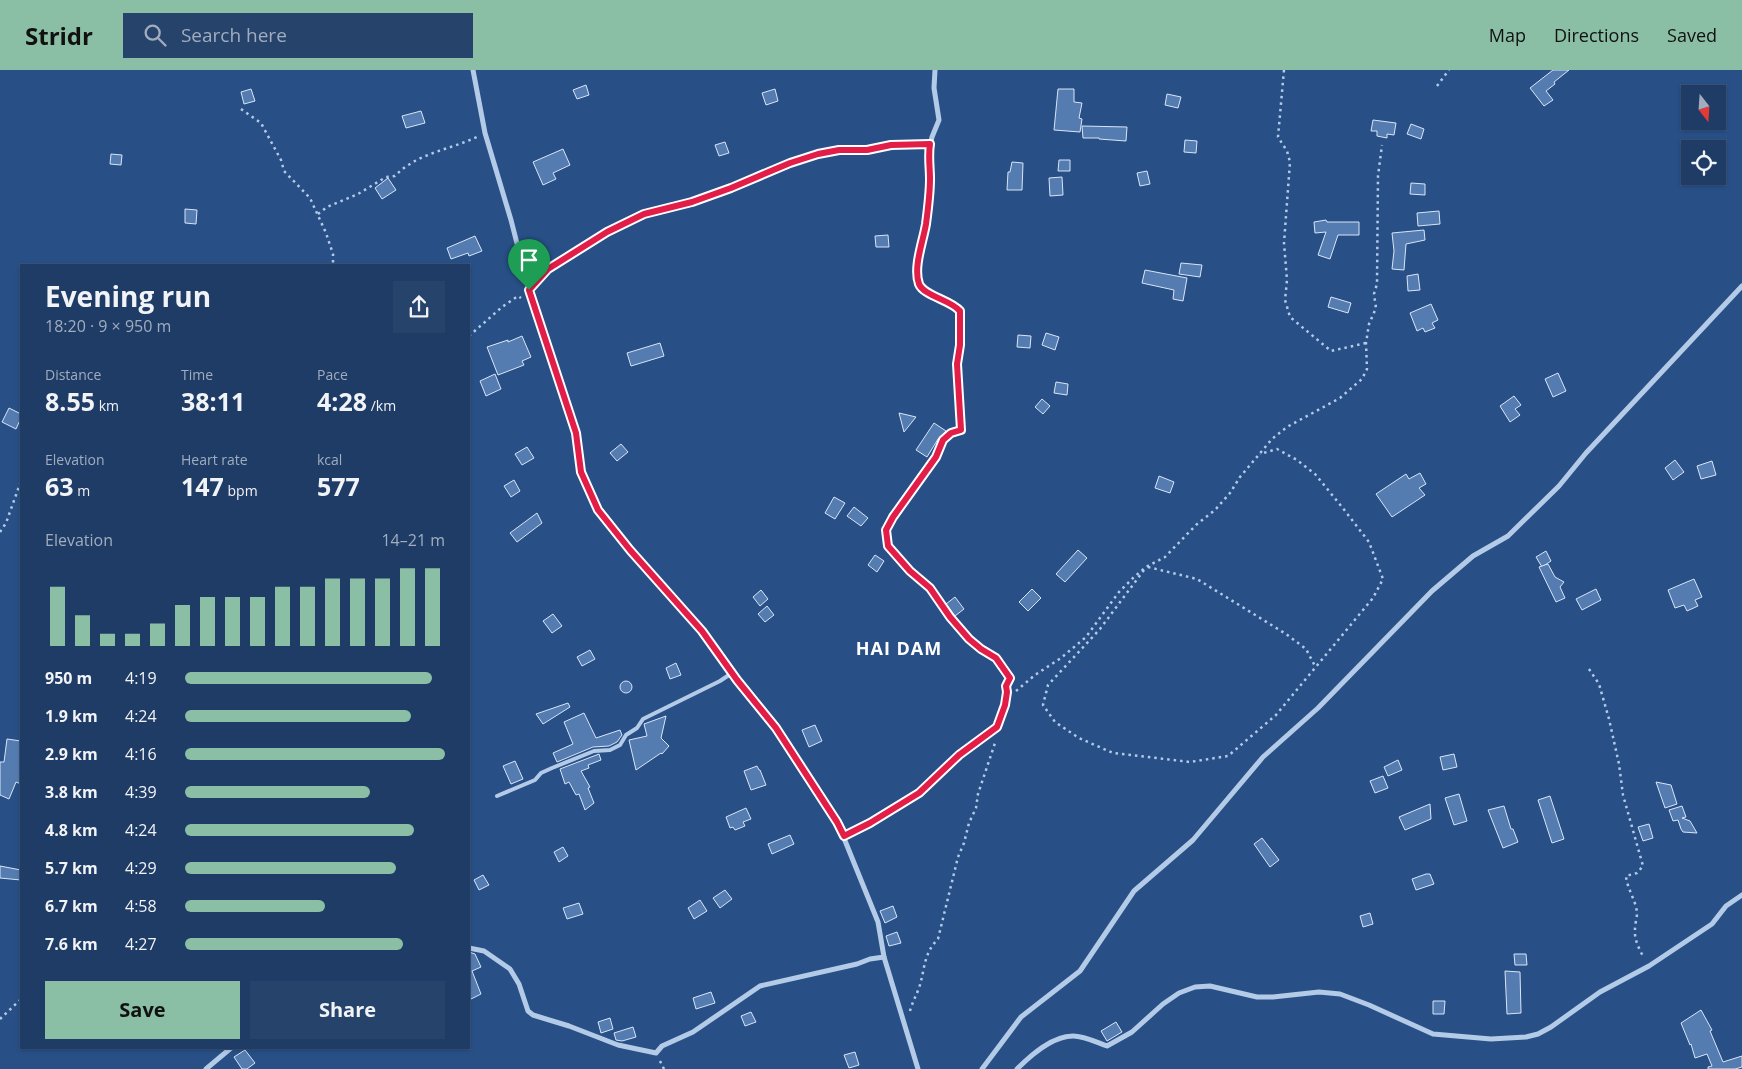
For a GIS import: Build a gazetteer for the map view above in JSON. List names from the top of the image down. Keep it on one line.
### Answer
{"districts":["HAI DAM"],"north":"bottom","page":{"header":"Stridr","search":"Search here","nav":["Map","Directions","Saved"],"heading":["Evening run","18:20 · 9 × 950 m"],"stats":[["Distance","8.55 km"],["Time","38:11"],["Pace","4:28 /km"],["Elevation","63 m"],["Heart rate","147 bpm"],["kcal","577"]],"chart":["Elevation","14–21 m"],"list":[{"name":"950 m","note":"4:19"},{"name":"1.9 km","note":"4:24"},{"name":"2.9 km","note":"4:16"},{"name":"3.8 km","note":"4:39"},{"name":"4.8 km","note":"4:24"},{"name":"5.7 km","note":"4:29"},{"name":"6.7 km","note":"4:58"},{"name":"7.6 km","note":"4:27"}],"buttons":["Save","Share"]}}
